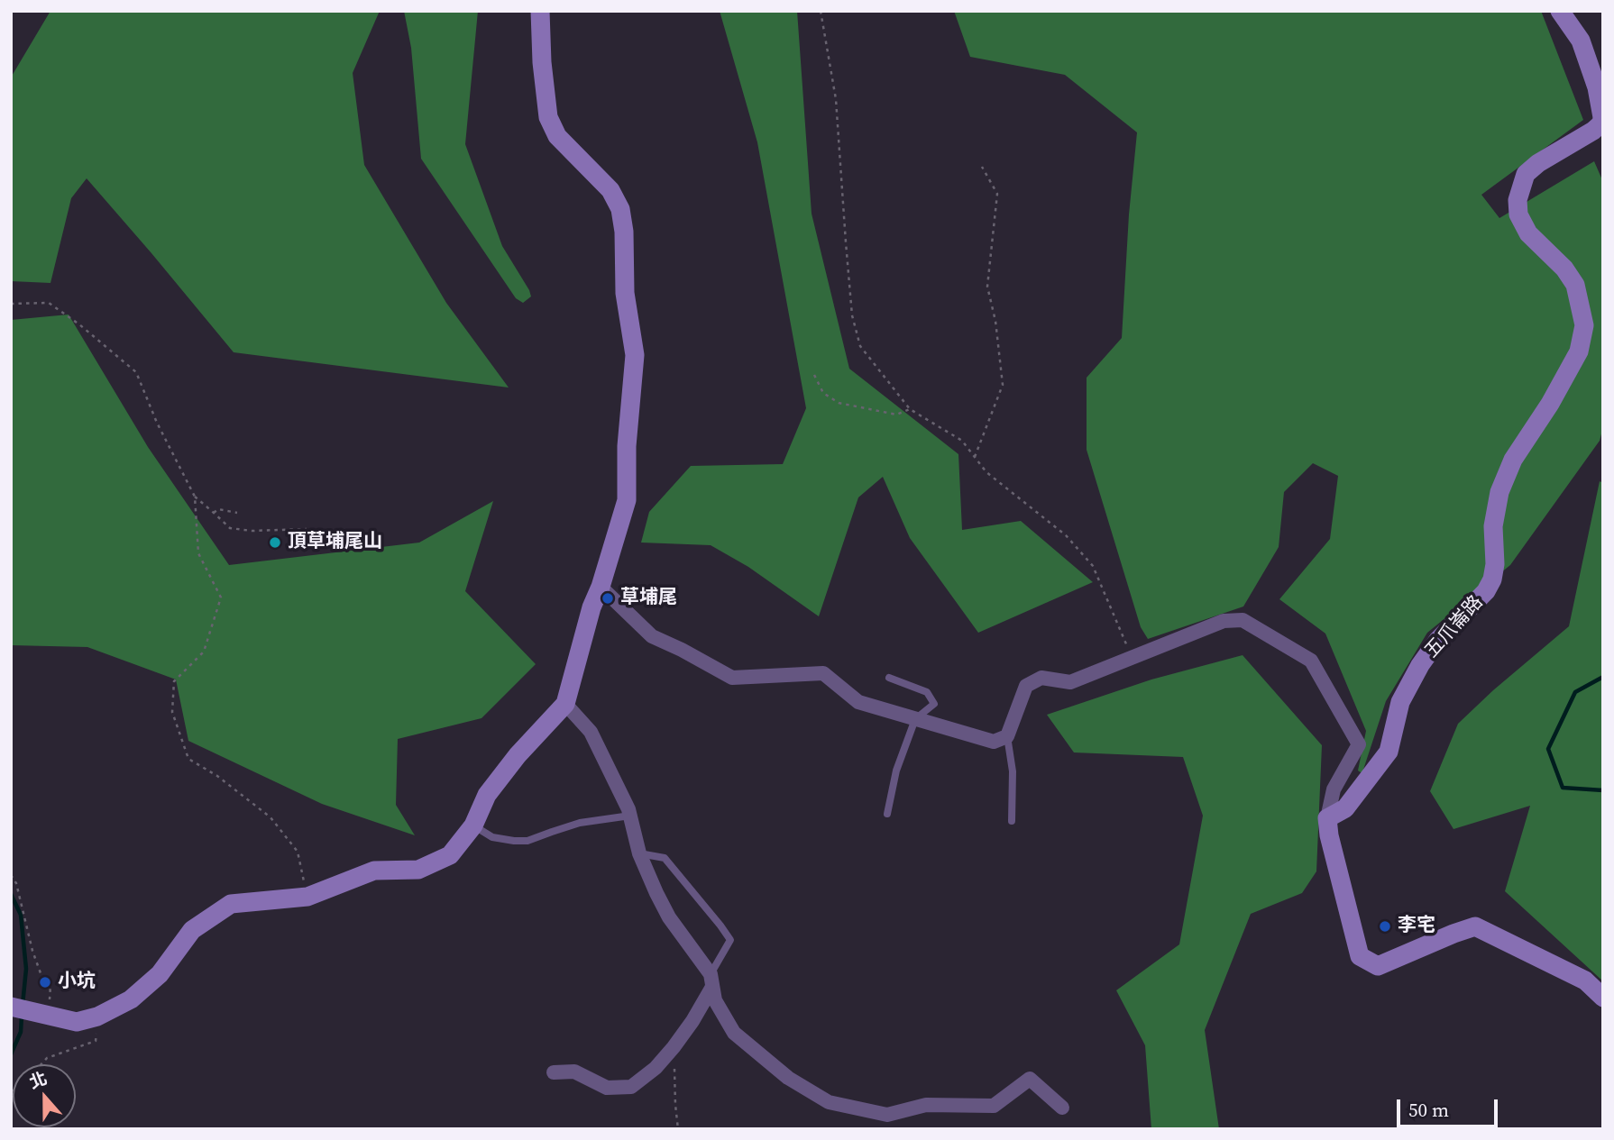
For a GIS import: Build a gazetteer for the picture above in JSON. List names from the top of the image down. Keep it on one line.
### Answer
{"streets":{"street":["五爪崙路"]},"places":["頂草埔尾山","草埔尾","李宅","小坑"],"scale_bar":"50 m","north":"top"}
